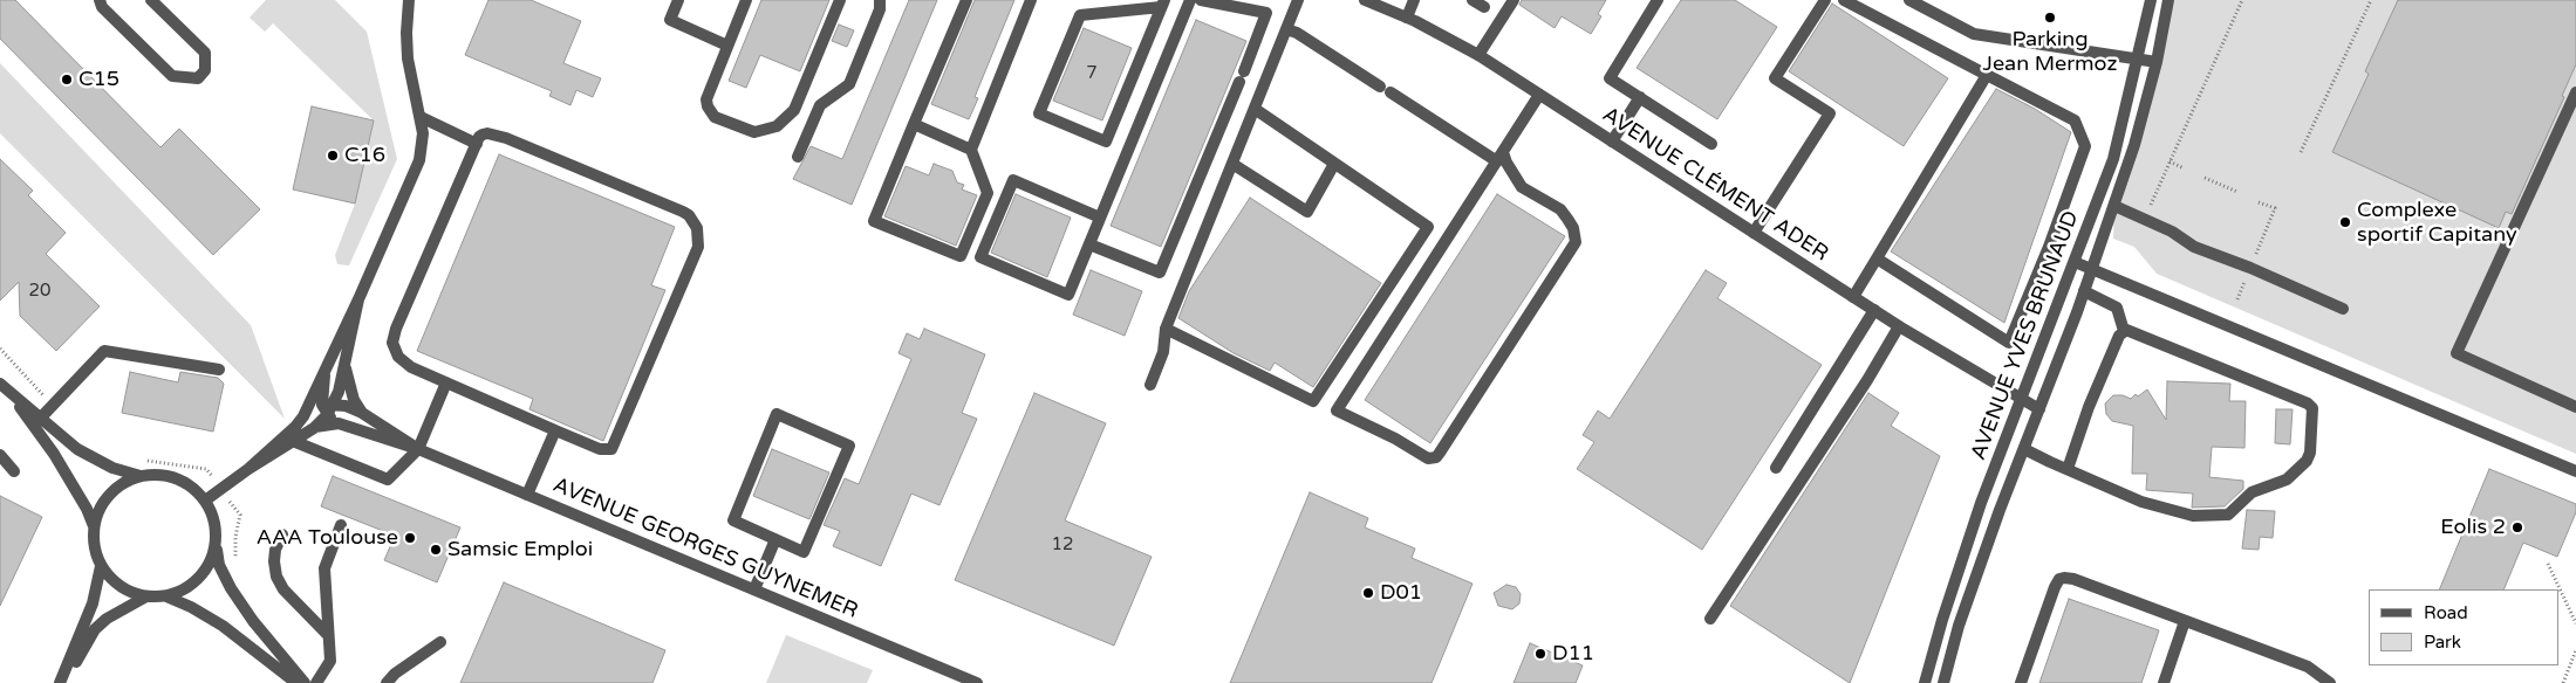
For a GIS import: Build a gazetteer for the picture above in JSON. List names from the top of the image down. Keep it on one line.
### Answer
{"streets":{"street":["AVENUE CLÉMENT ADER","AVENUE YVES BRUNAUD","AVENUE GEORGES GUYNEMER"]},"crossings":[["AVENUE CLÉMENT ADER","AVENUE YVES BRUNAUD"]],"places":["Parking Jean Mermoz","C15","C16","Complexe sportif Capitany","Eolis 2","AAA Toulouse","Samsic Emploi","D01","D11"],"house_numbers":["7","20","12"],"legend":["Road","Park"]}
